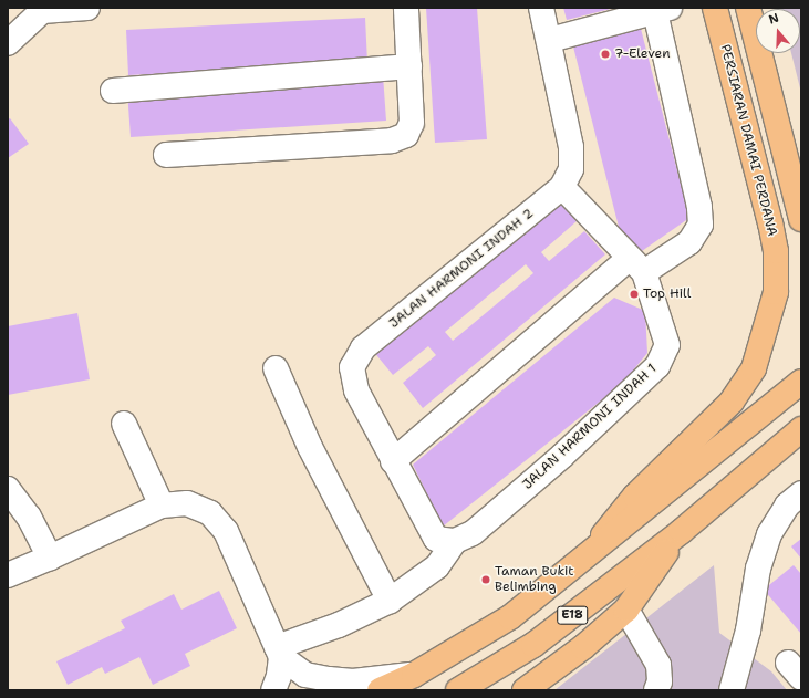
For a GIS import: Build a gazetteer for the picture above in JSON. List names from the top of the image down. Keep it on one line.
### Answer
{"streets":{"main road":["PERSIARAN DAMAI PERDANA","E18"],"street":["JALAN HARMONI INDAH 2","JALAN HARMONI INDAH 1"]},"places":["7-Eleven","Top Hill","Taman Bukit Belimbing"],"north":"top"}
